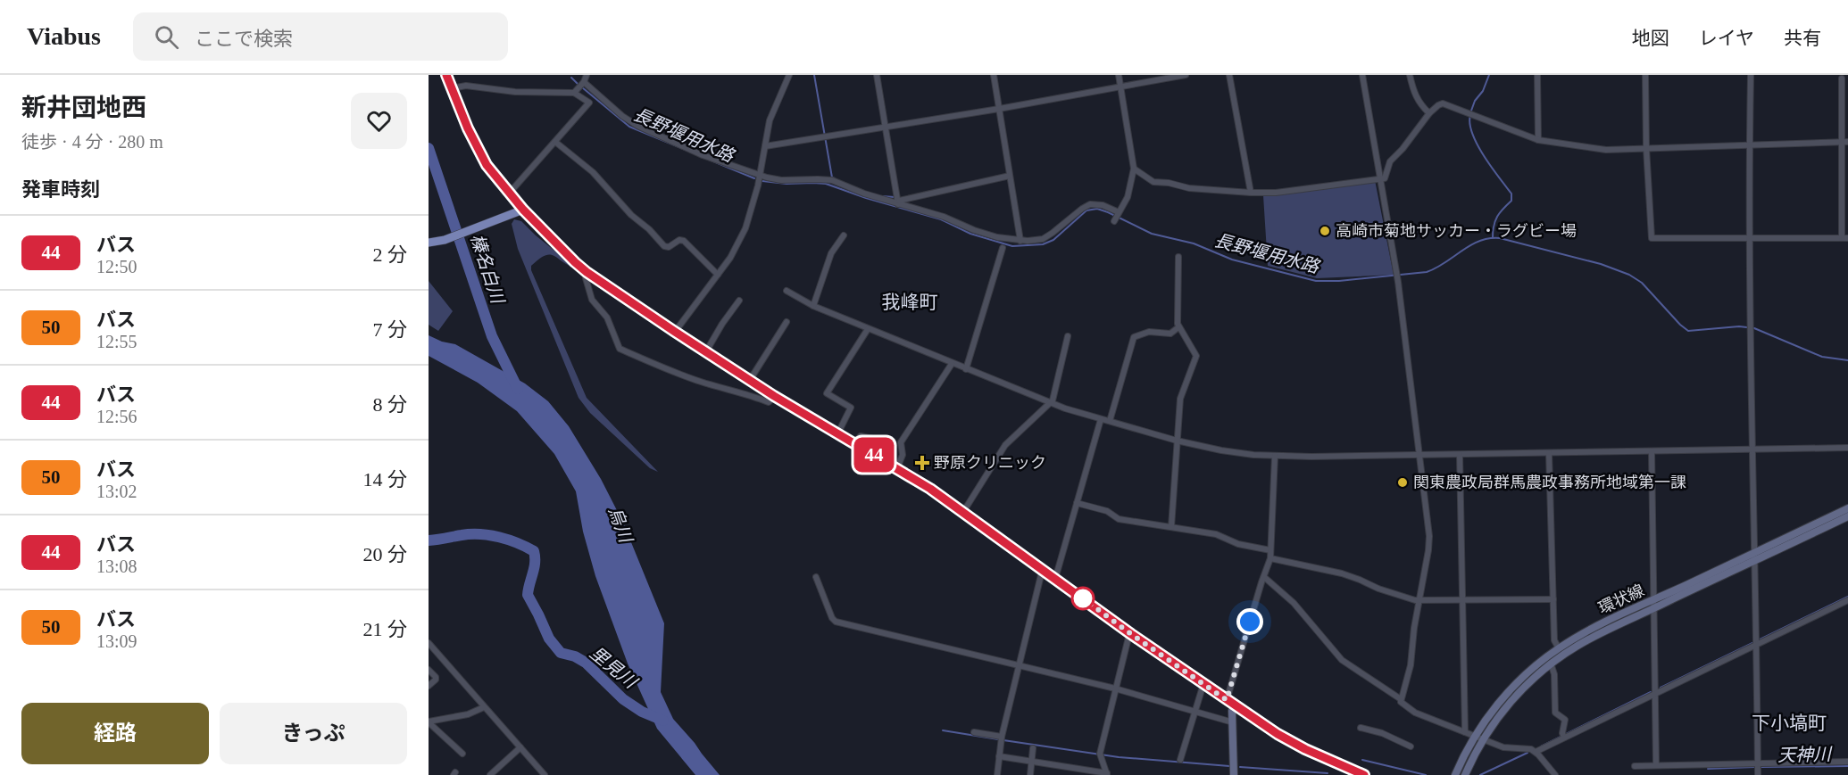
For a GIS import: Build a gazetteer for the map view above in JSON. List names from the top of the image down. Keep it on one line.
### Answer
{"streets":{"street":["環状線"]},"districts":["我峰町","下小塙町"],"water":["長野堰用水路","榛名白川","烏川","里見川","天神川"],"places":{"other":["高崎市菊地サッカー・ラグビー場","関東農政局群馬農政事務所地域第一課"],"health":["野原クリニック"]},"lines":["bus line 44"],"page":{"header":"Viabus","search":"ここで検索","nav":["地図","レイヤ","共有"],"heading":[["新井団地西","徒歩 · 4 分 · 280 m"],"発車時刻"],"on_map":"44","list":[{"mark":"44","name":"バス","note":"12:50","value":"2 分"},{"mark":"50","name":"バス","note":"12:55","value":"7 分"},{"mark":"44","name":"バス","note":"12:56","value":"8 分"},{"mark":"50","name":"バス","note":"13:02","value":"14 分"},{"mark":"44","name":"バス","note":"13:08","value":"20 分"},{"mark":"50","name":"バス","note":"13:09","value":"21 分"}],"buttons":["経路","きっぷ"]}}
